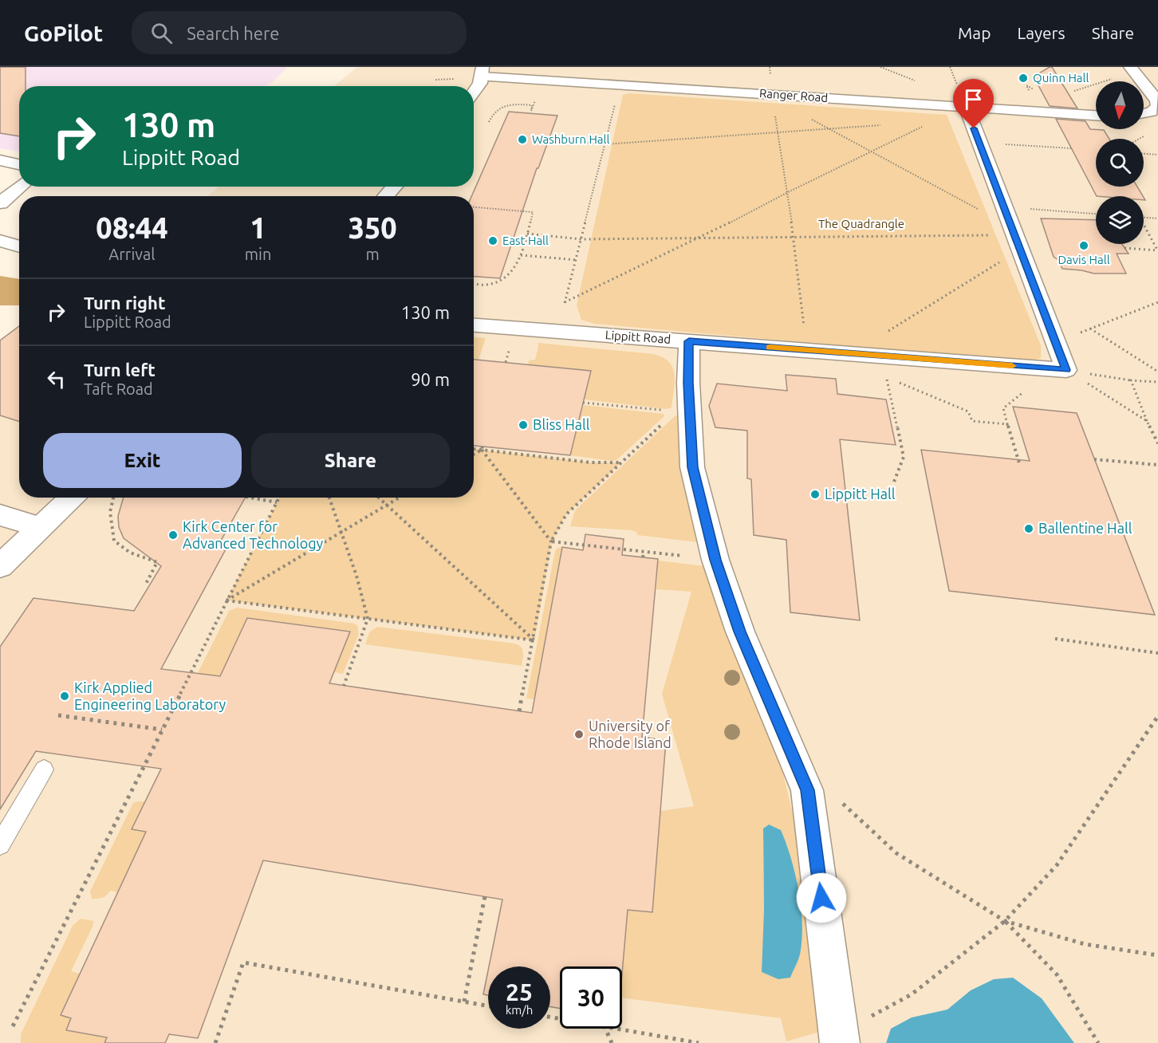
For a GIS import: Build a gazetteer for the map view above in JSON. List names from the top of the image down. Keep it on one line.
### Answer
{"streets":{"street":["Ranger Road","Lippitt Road"]},"parks":["The Quadrangle"],"places":["Quinn Hall","Washburn Hall","East Hall","Davis Hall","Bliss Hall","Lippitt Hall","Ballentine Hall","Kirk Center for Advanced Technology","Kirk Applied Engineering Laboratory","University of Rhode Island"],"north":"bottom","page":{"header":"GoPilot","search":"Search here","nav":["Map","Layers","Share"],"turn":["130 m","Lippitt Road"],"eta":["08:44","Arrival","1","min","350","m"],"list":[{"name":"Turn right","note":"Lippitt Road","value":"130 m"},{"name":"Turn left","note":"Taft Road","value":"90 m"}],"buttons":["Exit","Share"],"speed":"25 km/h","limit":"30"}}
